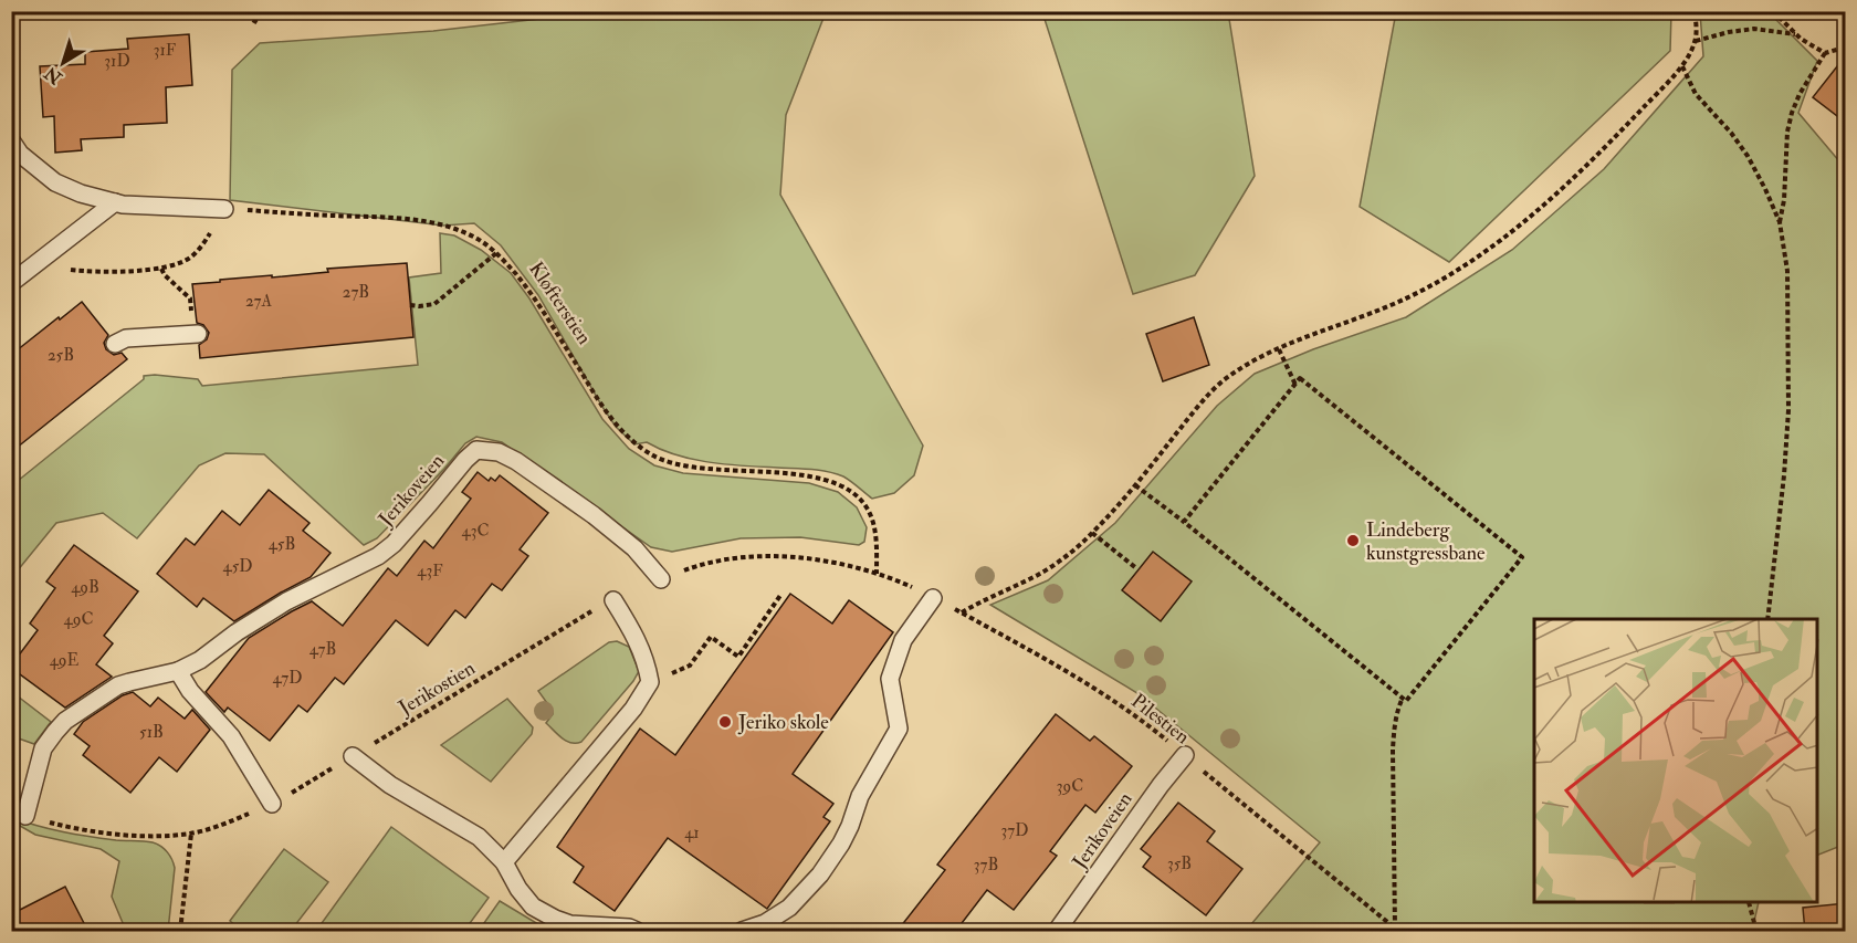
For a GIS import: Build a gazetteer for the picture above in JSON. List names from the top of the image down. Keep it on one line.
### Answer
{"streets":{"lane":["Jerikoveien"],"path":["Kløfterstien","Jerikostien","Pilestien"]},"crossings":[["Kløfterstien","Pilestien"],["Jerikoveien","Jerikostien"],["Jerikoveien","Pilestien"]],"places":["Lindeberg kunstgressbane","Jeriko skole"],"house_numbers":["31F","31D","27B","27A","25B","43C","45B","45D","43F","49B","49C","47B","49E","47D","51B","39C","37D","41","35B","37B"],"north":"bottom left"}
